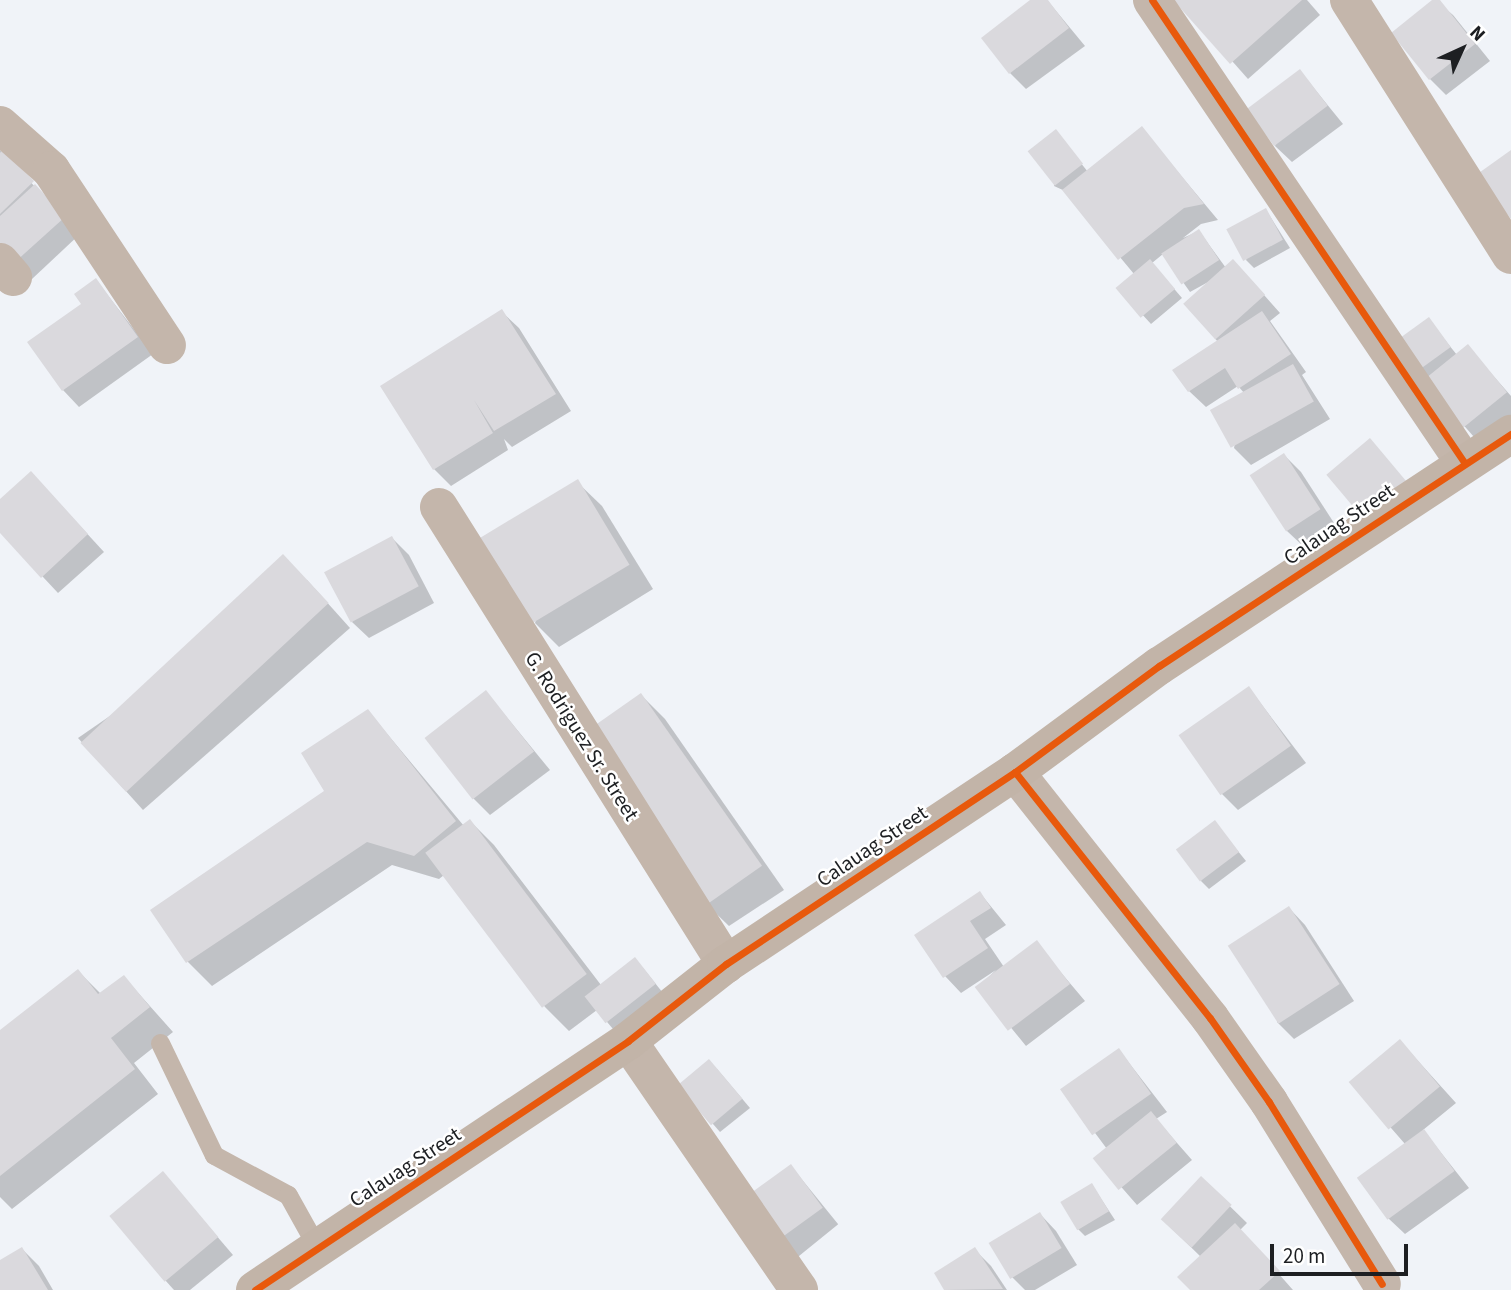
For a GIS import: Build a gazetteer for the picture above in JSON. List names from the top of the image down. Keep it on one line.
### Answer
{"streets":{"street":["Calauag Street","G. Rodriguez Sr. Street"]},"crossings":[["Calauag Street","G. Rodriguez Sr. Street"]],"scale_bar":"20 m","north":"top right"}
